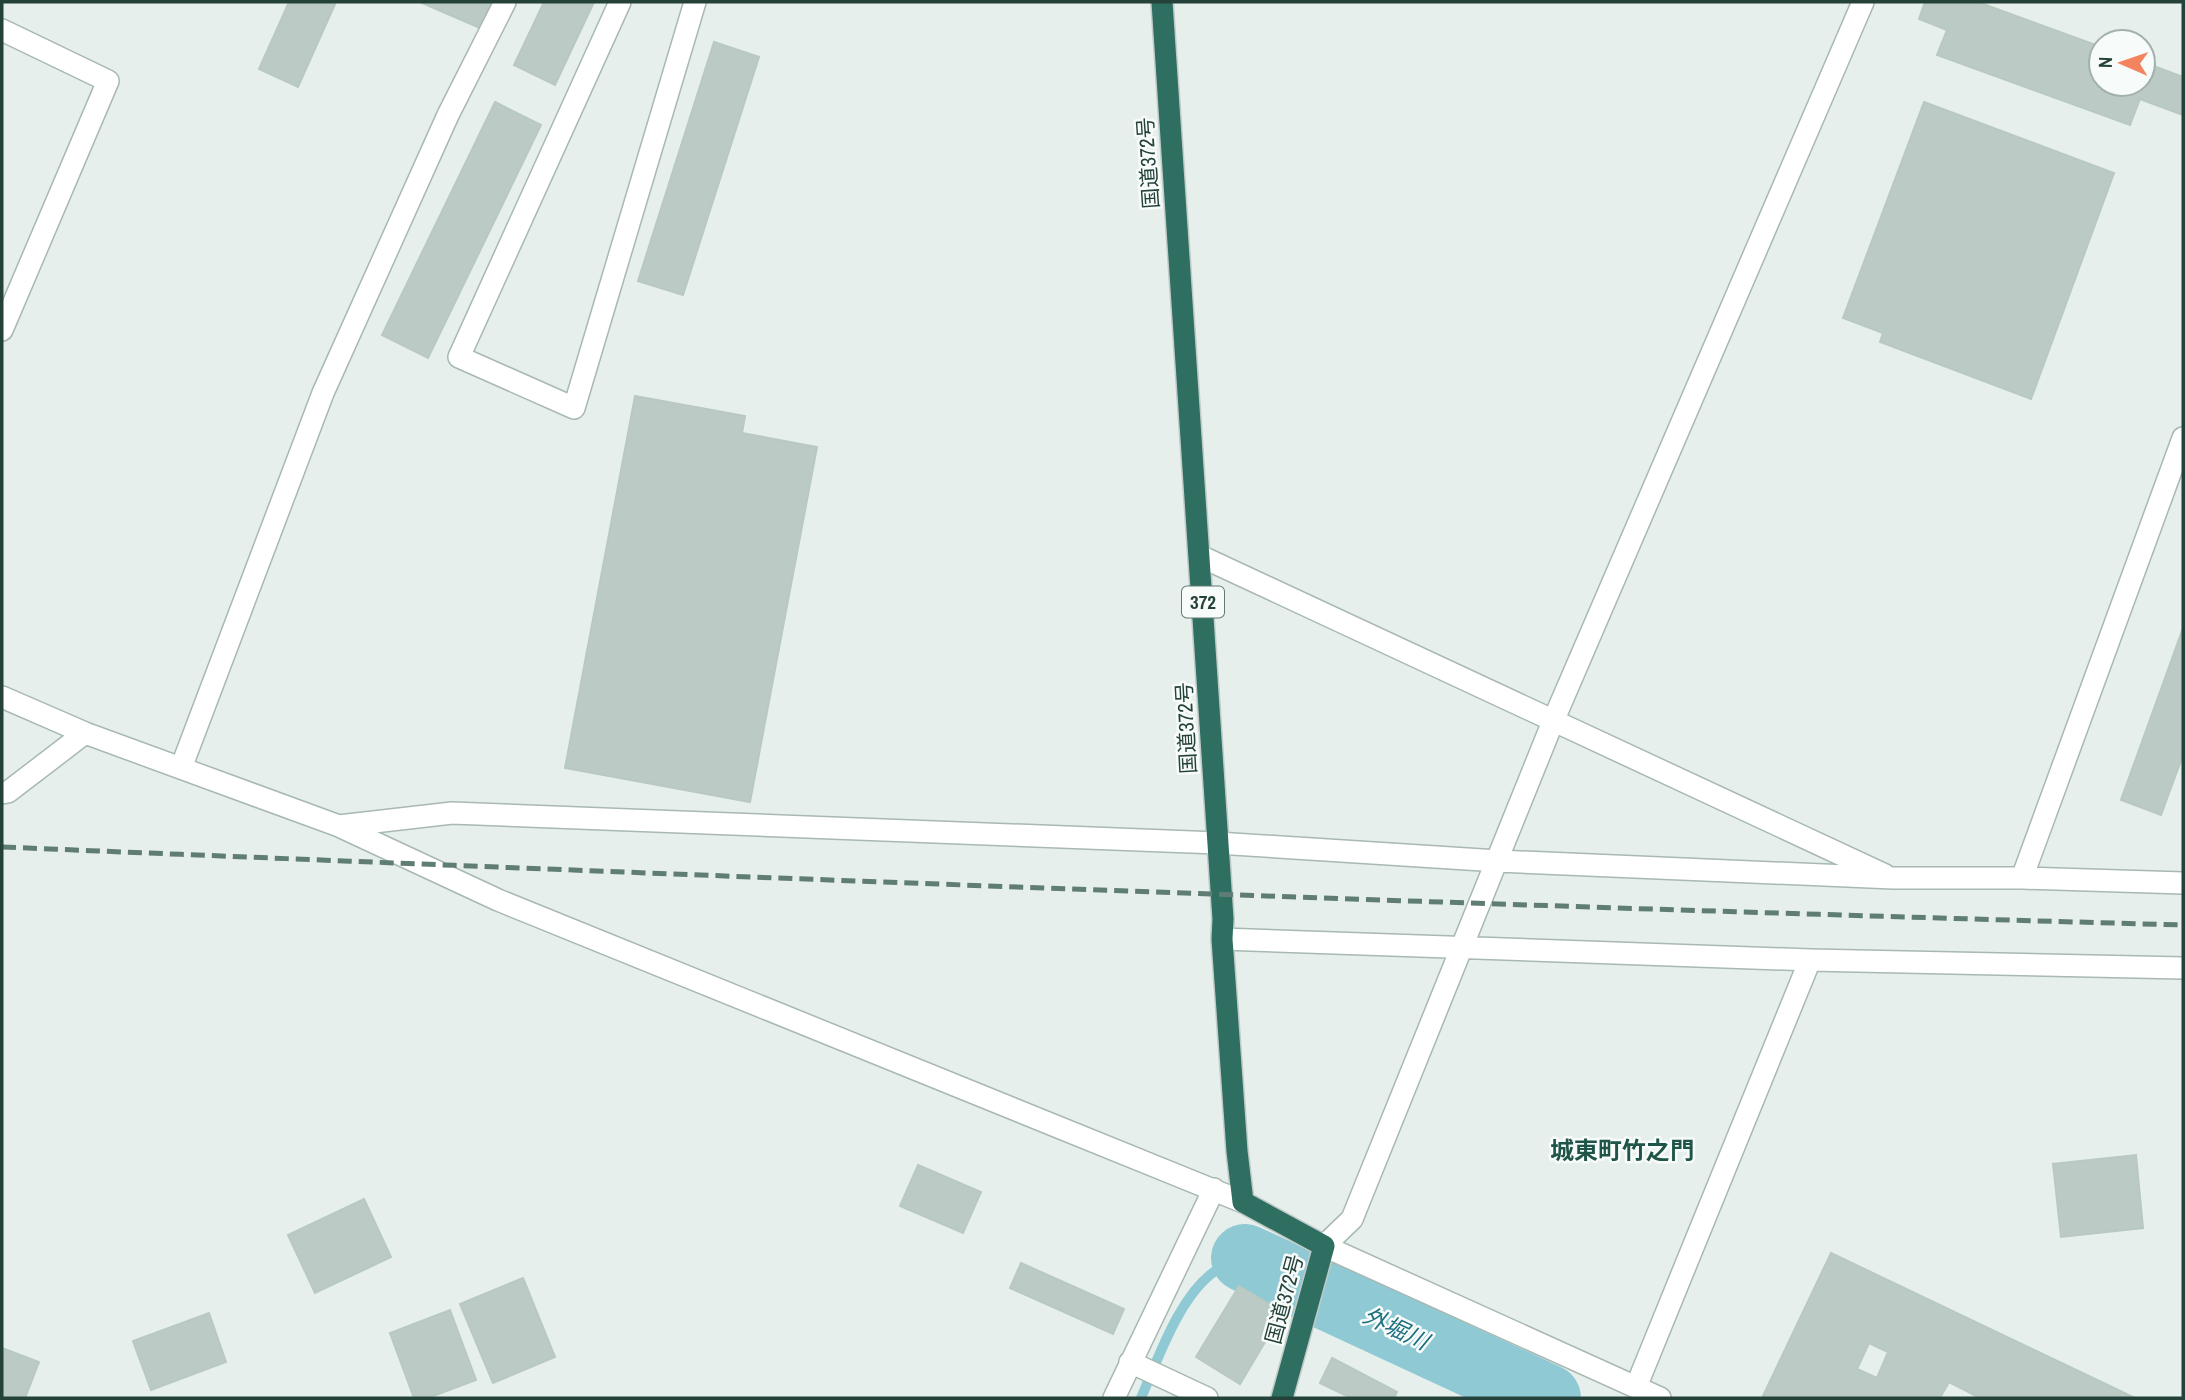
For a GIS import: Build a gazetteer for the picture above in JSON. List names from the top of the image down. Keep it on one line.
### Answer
{"streets":{"highway":["国道372号","372"]},"districts":["城東町竹之門"],"water":["外堀川"],"north":"left"}
